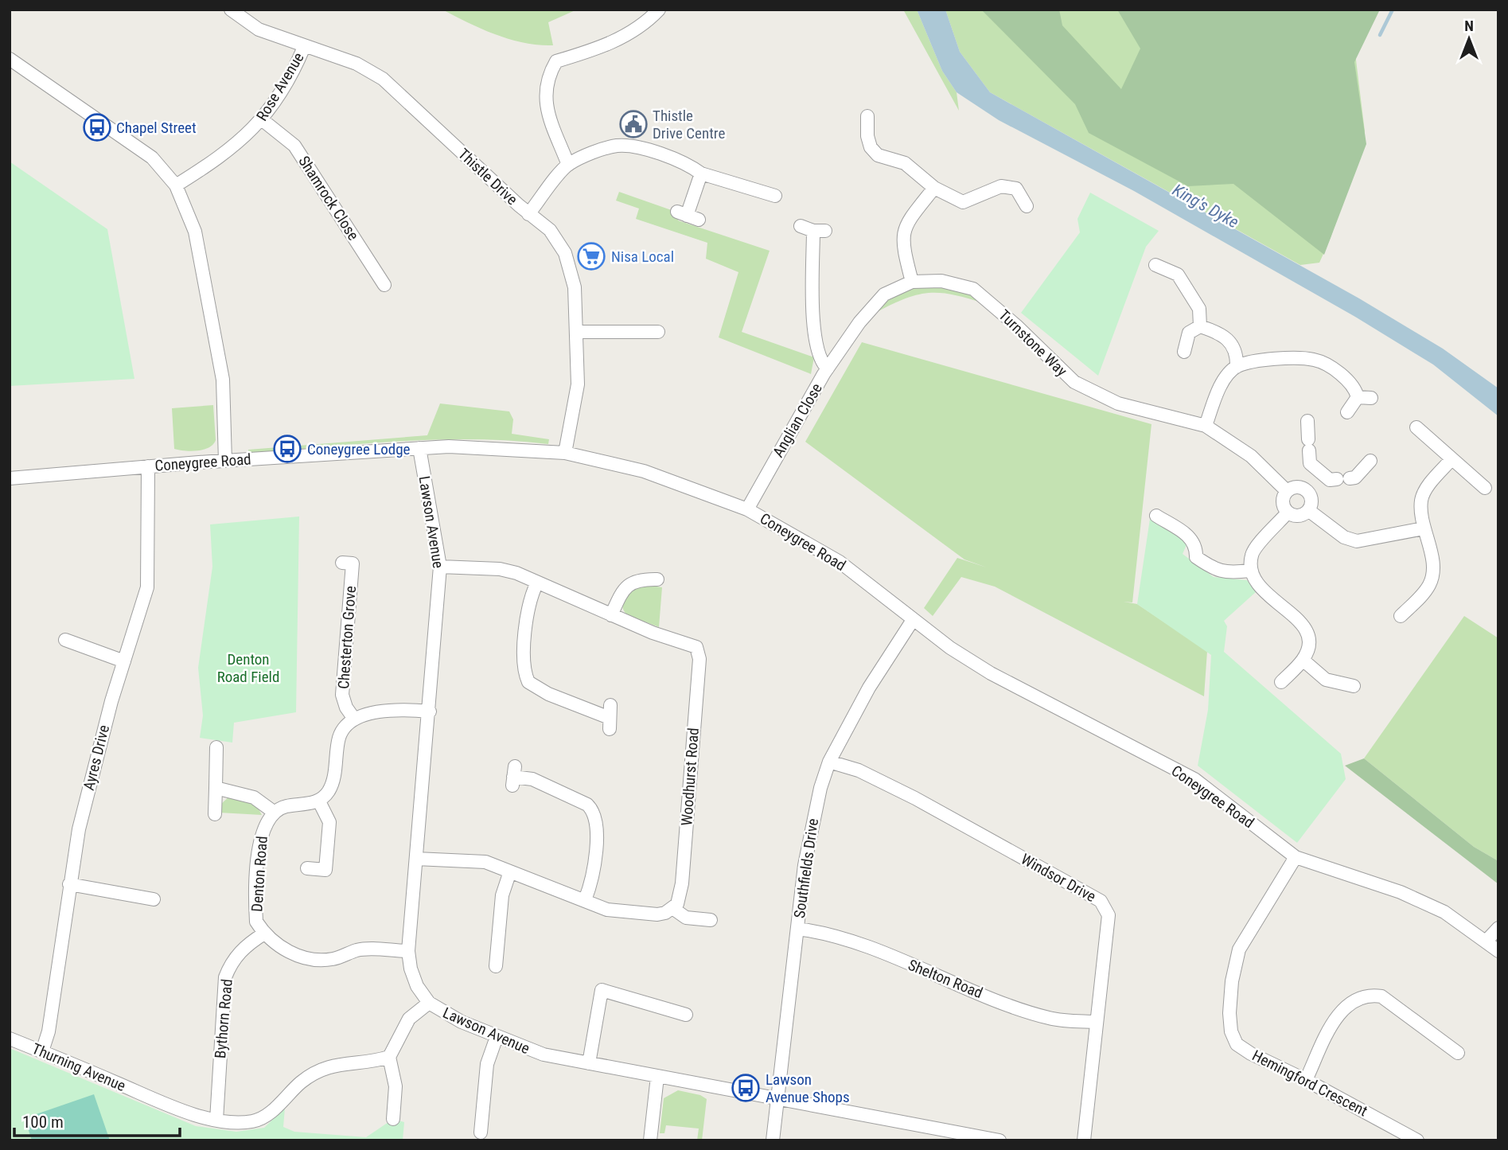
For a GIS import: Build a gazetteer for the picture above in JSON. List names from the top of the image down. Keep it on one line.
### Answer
{"streets":{"street":["Rose Avenue","Thistle Drive","Shamrock Close","Turnstone Way","Anglian Close","Coneygree Road","Lawson Avenue","Chesterton Grove","Ayres Drive","Woodhurst Road","Southfields Drive","Denton Road","Windsor Drive","Shelton Road","Bythorn Road","Thurning Avenue","Hemingford Crescent"]},"crossings":[["Rose Avenue","Thistle Drive"],["Rose Avenue","Shamrock Close"],["Thistle Drive","Coneygree Road"],["Turnstone Way","Anglian Close"],["Anglian Close","Coneygree Road"],["Coneygree Road","Lawson Avenue"],["Coneygree Road","Ayres Drive"],["Coneygree Road","Southfields Drive"],["Coneygree Road","Hemingford Crescent"],["Lawson Avenue","Woodhurst Road"],["Lawson Avenue","Southfields Drive"],["Lawson Avenue","Denton Road"],["Ayres Drive","Thurning Avenue"],["Southfields Drive","Windsor Drive"],["Southfields Drive","Shelton Road"],["Denton Road","Bythorn Road"],["Windsor Drive","Shelton Road"],["Bythorn Road","Thurning Avenue"]],"water":["King's Dyke"],"parks":["Denton Road Field"],"places":{"public building":["Thistle Drive Centre"],"bus stop":["Chapel Street","Coneygree Lodge","Lawson Avenue Shops"],"supermarket":["Nisa Local"]},"scale_bar":"100 m","north":"top"}
